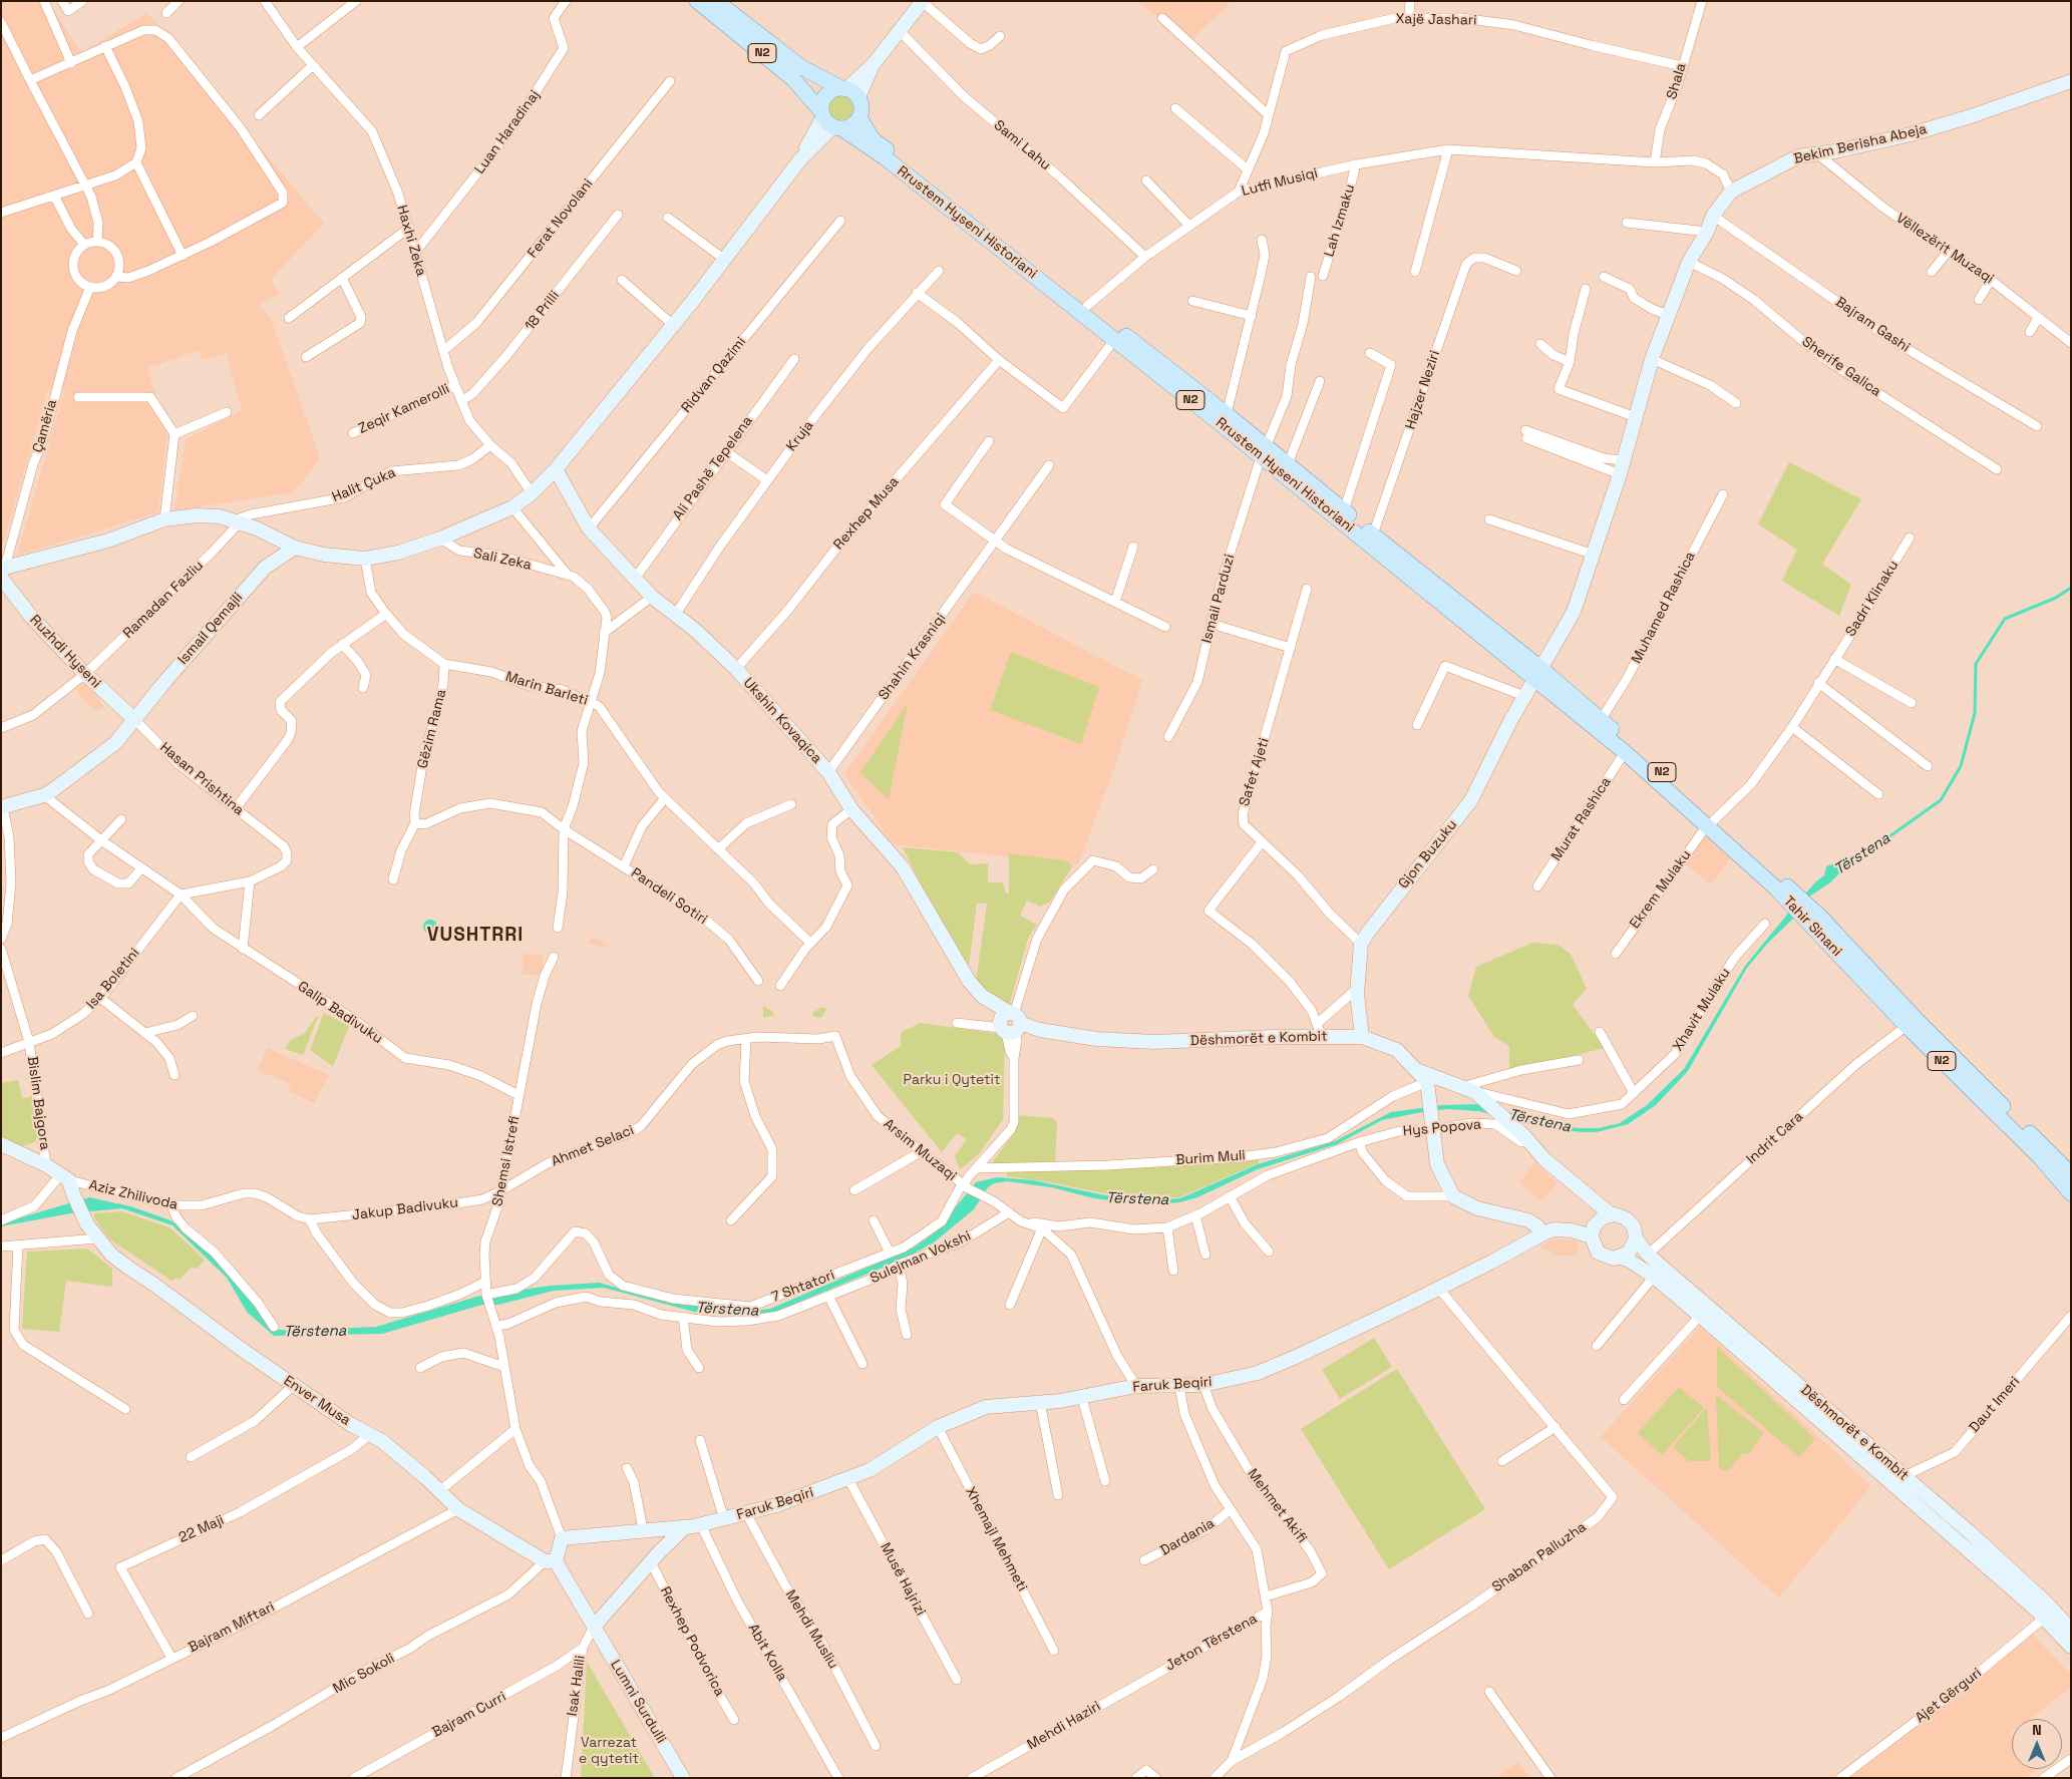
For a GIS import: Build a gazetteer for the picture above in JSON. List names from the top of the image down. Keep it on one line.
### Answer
{"streets":{"main road":["N2","Rrustem Hyseni Historiani","Tahir Sinani"],"street":["Xajë Jashari","Shala","Luan Haradinaj","Bekim Berisha Abeja","Sami Lahu","Lutfi Musiqi","Ferat Novolani","Lah Izmaku","Haxhi Zeka","Vëllezërit Muzaqi","18 Prilli","Bajram Gashi","Sherife Galica","Ridvan Qazimi","Hajzer Neziri","Zeqir Kamerolli","Çamëria","Kruja","Ali Pashë Tepelena","Halit Çuka","Rexhep Musa","Sali Zeka","Ismail Parduzi","Sadri Klinaku","Ramadan Fazliu","Muhamed Rashica","Ismail Qemajli","Ruzhdi Hyseni","Shahin Krasniqi","Marin Barleti","Ukshin Kovaqica","Gëzim Rama","Safet Ajeti","Hasan Prishtina","Murat Rashica","Gjon Buzuku","Ekrem Mulaku","Pandeli Sotiri","Isa Boletini","Xhavit Mulaku","Galip Badivuku","Dëshmorët e Kombit","Bislim Bajgora","Hys Popova","Indrit Cara","Ahmet Selaci","Arsim Muzaqi","Burim Muli","Shemsi Istrefi","Aziz Zhilivoda","Jakup Badivuku","Sulejman Vokshi","7 Shtatori","Faruk Beqiri","Enver Musa","Daut Imeri","Mehmet Akifi","22 Maji","Dardania","Xhemajl Mehmeti","Shaban Palluzha","Musë Hajrizi","Bajram Miftari","Mehdi Musliu","Rexhep Podvorica","Jeton Tërstena","Abit Kolla","Mic Sokoli","Isak Halili","Ajet Gërguri","Lumni Surdulli","Bajram Curri","Mehdi Haziri"]},"crossings":[["Xajë Jashari","Shala"],["Xajë Jashari","Lutfi Musiqi"],["N2","Rrustem Hyseni Historiani"],["Shala","Lutfi Musiqi"],["Luan Haradinaj","Haxhi Zeka"],["Bekim Berisha Abeja","Lutfi Musiqi"],["Bekim Berisha Abeja","Rrustem Hyseni Historiani"],["Bekim Berisha Abeja","Vëllezërit Muzaqi"],["Bekim Berisha Abeja","Bajram Gashi"],["Bekim Berisha Abeja","Sherife Galica"],["Bekim Berisha Abeja","Gjon Buzuku"],["Bekim Berisha Abeja","Tahir Sinani"],["Sami Lahu","Lutfi Musiqi"],["Lutfi Musiqi","Lah Izmaku"],["Lutfi Musiqi","Rrustem Hyseni Historiani"],["Ferat Novolani","Haxhi Zeka"],["Rrustem Hyseni Historiani","Hajzer Neziri"],["Rrustem Hyseni Historiani","Ismail Parduzi"],["Rrustem Hyseni Historiani","Gjon Buzuku"],["Rrustem Hyseni Historiani","Tahir Sinani"],["Haxhi Zeka","18 Prilli"],["Haxhi Zeka","Zeqir Kamerolli"],["Haxhi Zeka","Halit Çuka"],["Ridvan Qazimi","Ukshin Kovaqica"],["Çamëria","Ruzhdi Hyseni"],["Kruja","Ukshin Kovaqica"],["Ali Pashë Tepelena","Ukshin Kovaqica"],["Halit Çuka","Ramadan Fazliu"],["Rexhep Musa","Ukshin Kovaqica"],["Sali Zeka","Marin Barleti"],["Sali Zeka","Pandeli Sotiri"],["Sadri Klinaku","Ekrem Mulaku"],["Sadri Klinaku","Tahir Sinani"],["Ramadan Fazliu","Ruzhdi Hyseni"],["Muhamed Rashica","Tahir Sinani"],["Ismail Qemajli","Ruzhdi Hyseni"],["Ismail Qemajli","Hasan Prishtina"],["Ruzhdi Hyseni","Hasan Prishtina"],["Shahin Krasniqi","Ukshin Kovaqica"],["Marin Barleti","Gëzim Rama"],["Ukshin Kovaqica","Dëshmorët e Kombit"],["Ukshin Kovaqica","7 Shtatori"],["Gëzim Rama","Pandeli Sotiri"],["Safet Ajeti","Gjon Buzuku"],["Hasan Prishtina","Isa Boletini"],["Hasan Prishtina","Galip Badivuku"],["Murat Rashica","Tahir Sinani"],["Gjon Buzuku","Tahir Sinani"],["Gjon Buzuku","Dëshmorët e Kombit"],["Ekrem Mulaku","Tahir Sinani"],["Tahir Sinani","Indrit Cara"],["Isa Boletini","Galip Badivuku"],["Isa Boletini","Bislim Bajgora"],["Xhavit Mulaku","Dëshmorët e Kombit"],["Galip Badivuku","Shemsi Istrefi"],["Dëshmorët e Kombit","Indrit Cara"],["Dëshmorët e Kombit","7 Shtatori"],["Dëshmorët e Kombit","Faruk Beqiri"],["Dëshmorët e Kombit","Daut Imeri"],["Dëshmorët e Kombit","Ajet Gërguri"],["Hys Popova","Arsim Muzaqi"],["Ahmet Selaci","Arsim Muzaqi"],["Ahmet Selaci","Shemsi Istrefi"],["Ahmet Selaci","Jakup Badivuku"],["Arsim Muzaqi","Sulejman Vokshi"],["Arsim Muzaqi","7 Shtatori"],["Arsim Muzaqi","Faruk Beqiri"],["Burim Muli","7 Shtatori"],["Shemsi Istrefi","Jakup Badivuku"],["Shemsi Istrefi","Sulejman Vokshi"],["Shemsi Istrefi","7 Shtatori"],["Shemsi Istrefi","Faruk Beqiri"],["Aziz Zhilivoda","Jakup Badivuku"],["Aziz Zhilivoda","Enver Musa"],["Faruk Beqiri","Mehmet Akifi"],["Faruk Beqiri","Xhemajl Mehmeti"],["Faruk Beqiri","Shaban Palluzha"],["Faruk Beqiri","Musë Hajrizi"],["Faruk Beqiri","Mehdi Musliu"],["Faruk Beqiri","Jeton Tërstena"],["Faruk Beqiri","Abit Kolla"],["Enver Musa","22 Maji"],["Enver Musa","Bajram Miftari"],["Enver Musa","Mic Sokoli"],["Mehmet Akifi","Jeton Tërstena"],["22 Maji","Bajram Miftari"],["Dardania","Jeton Tërstena"],["Shaban Palluzha","Jeton Tërstena"],["Jeton Tërstena","Mehdi Haziri"],["Isak Halili","Lumni Surdulli"],["Isak Halili","Bajram Curri"]],"districts":["VUSHTRRI"],"water":["Tërstena"],"parks":["Parku i Qytetit","Varrezat e qytetit"],"north":"top"}
